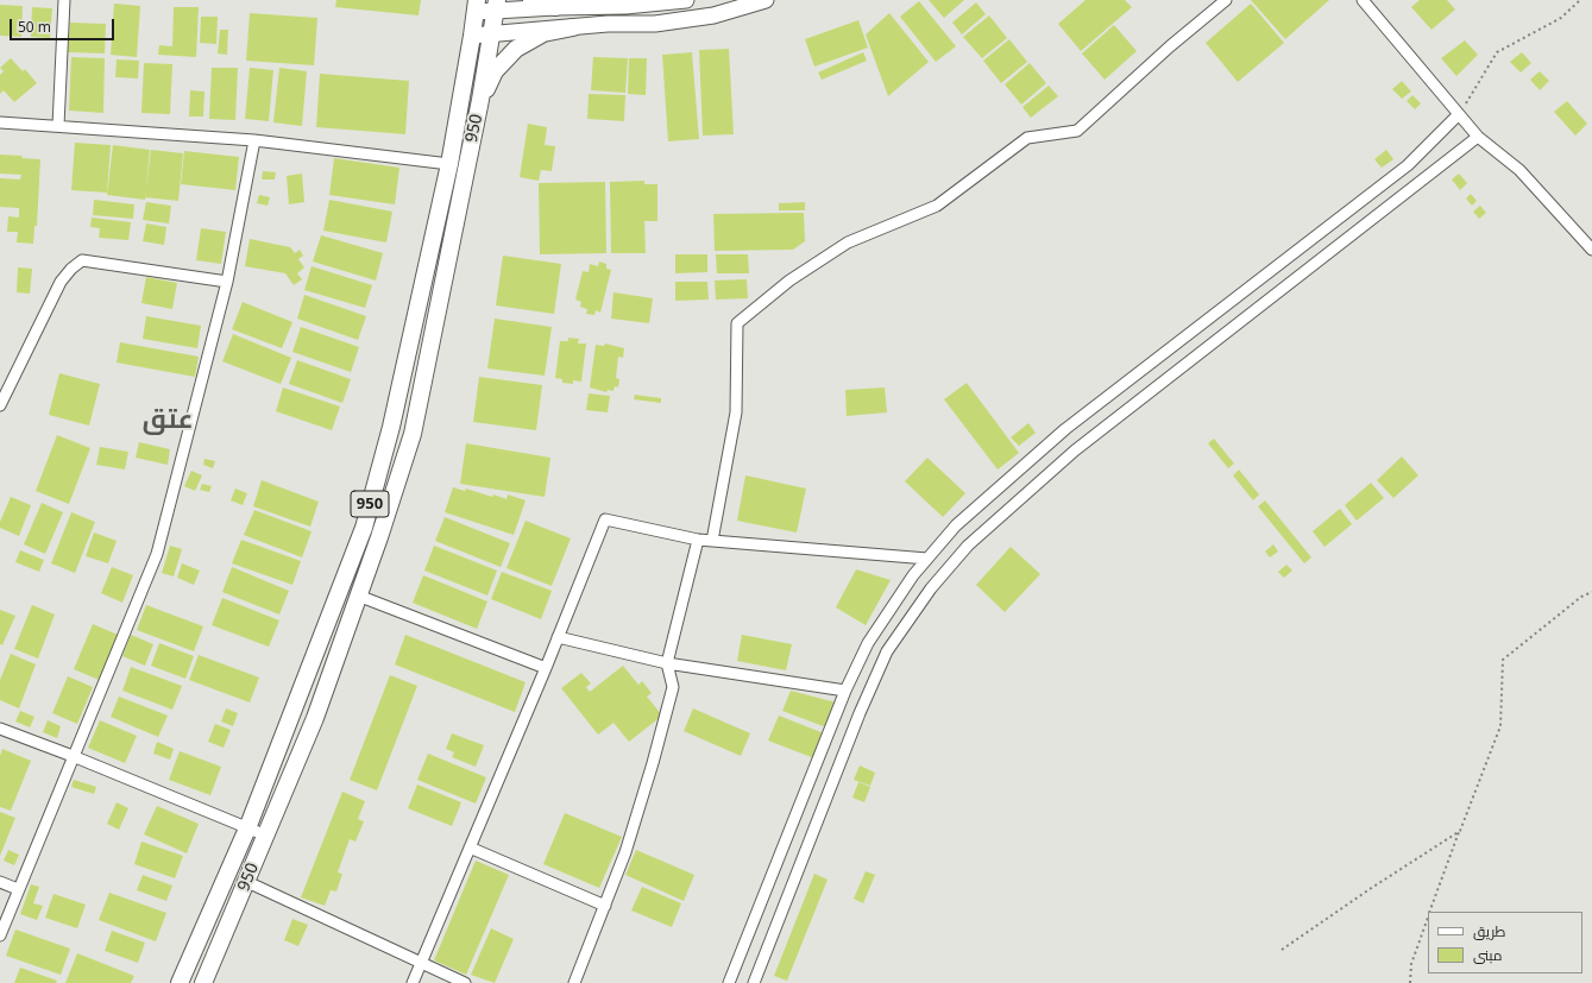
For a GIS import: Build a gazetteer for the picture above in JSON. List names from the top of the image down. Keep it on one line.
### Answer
{"streets":{"main road":["950"]},"districts":["عتق"],"legend":["طريق","مبنى"],"scale_bar":"50 m"}
